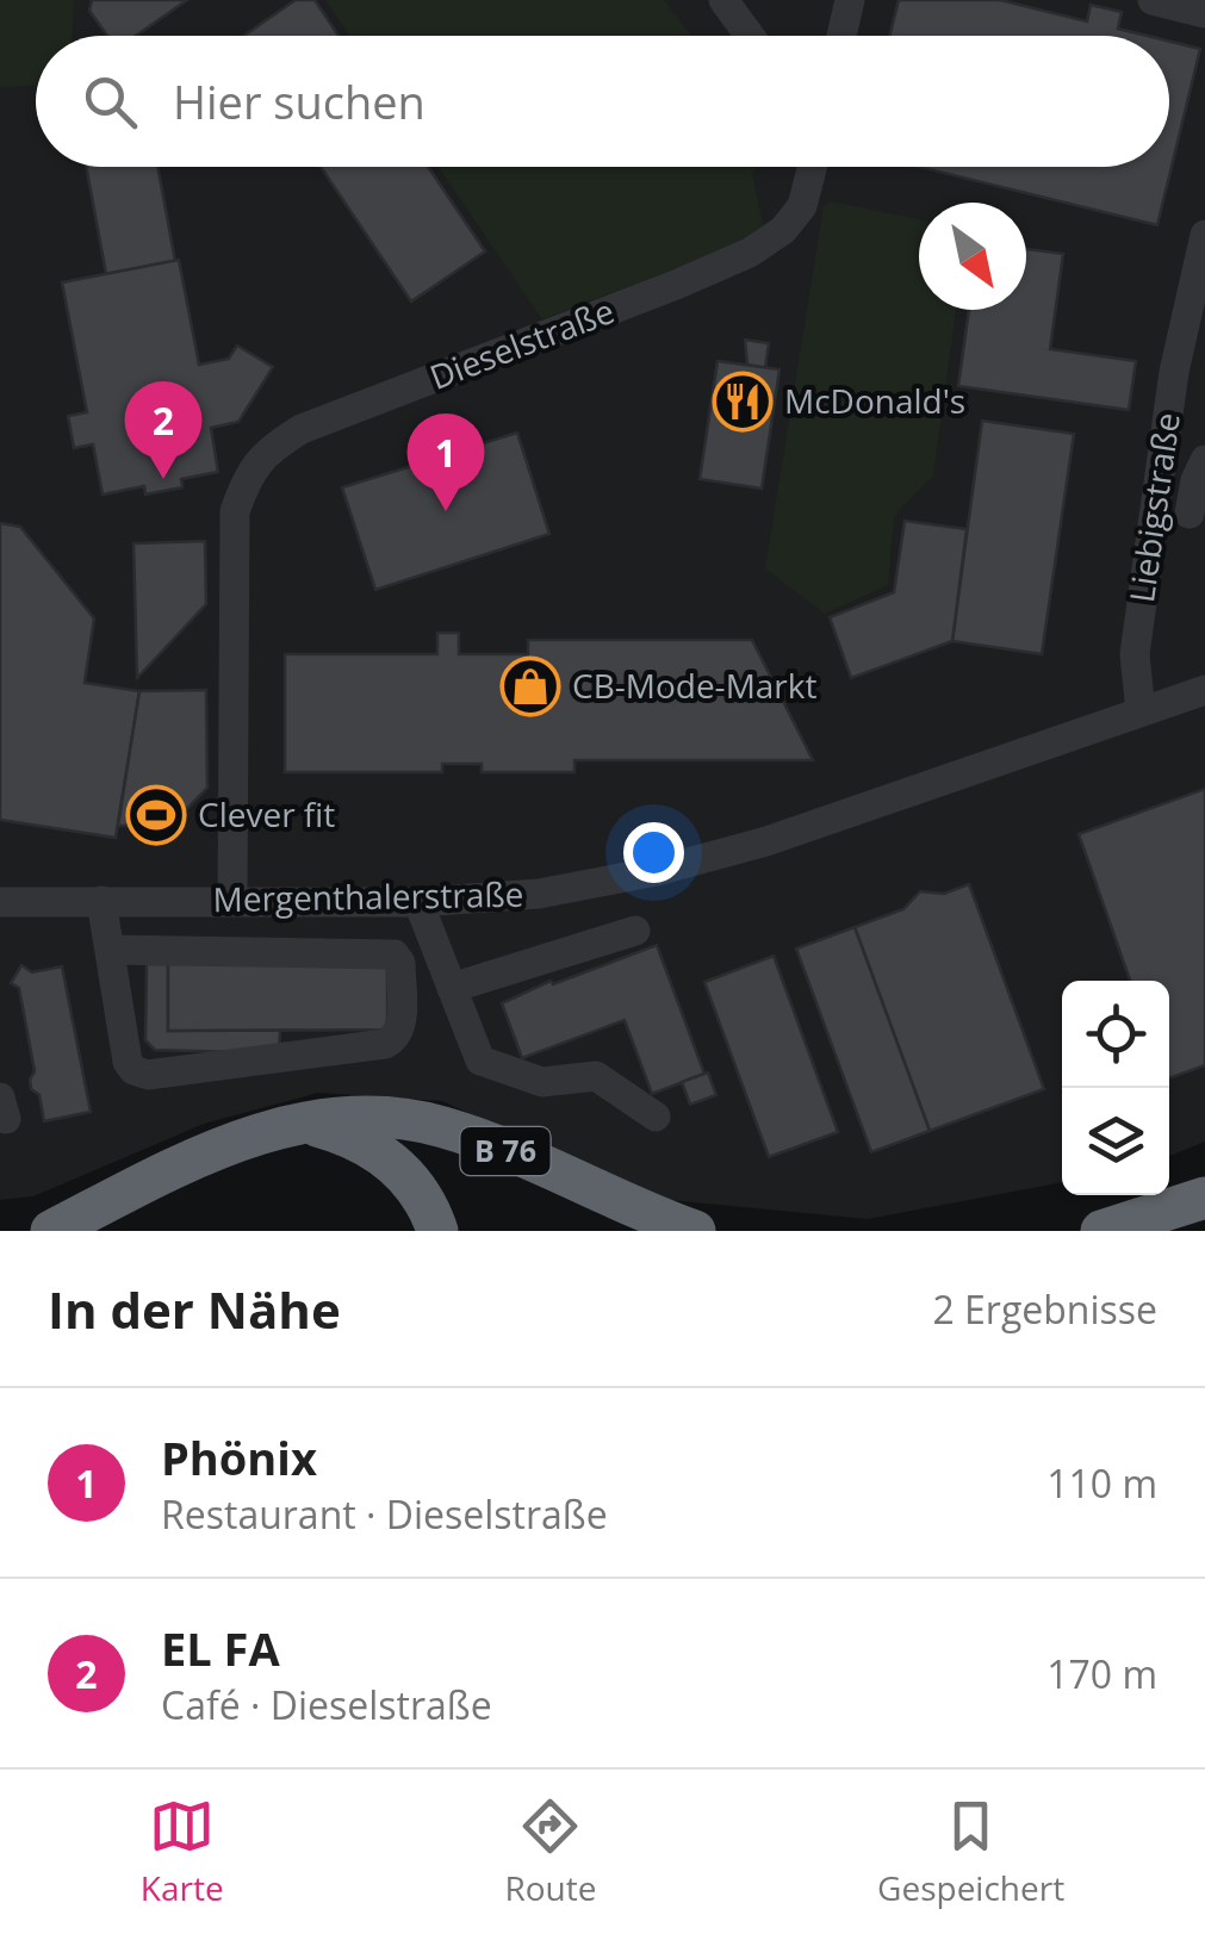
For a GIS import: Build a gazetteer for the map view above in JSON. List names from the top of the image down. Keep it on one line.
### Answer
{"streets":{"highway":["B 76"],"street":["Dieselstraße","Liebigstraße","Mergenthalerstraße"]},"crossings":[["Dieselstraße","Mergenthalerstraße"],["Liebigstraße","Mergenthalerstraße"]],"places":{"restaurant":["McDonald's"],"shop":["CB-Mode-Markt"],"sports":["Clever fit"]},"north":"bottom right","page":{"search":"Hier suchen","pins":["2","1"],"heading":["In der Nähe","2 Ergebnisse"],"list":[{"mark":"1","name":"Phönix","note":"Restaurant · Dieselstraße","value":"110 m"},{"mark":"2","name":"EL FA","note":"Café · Dieselstraße","value":"170 m"}],"nav":["Karte","Route","Gespeichert"]}}
